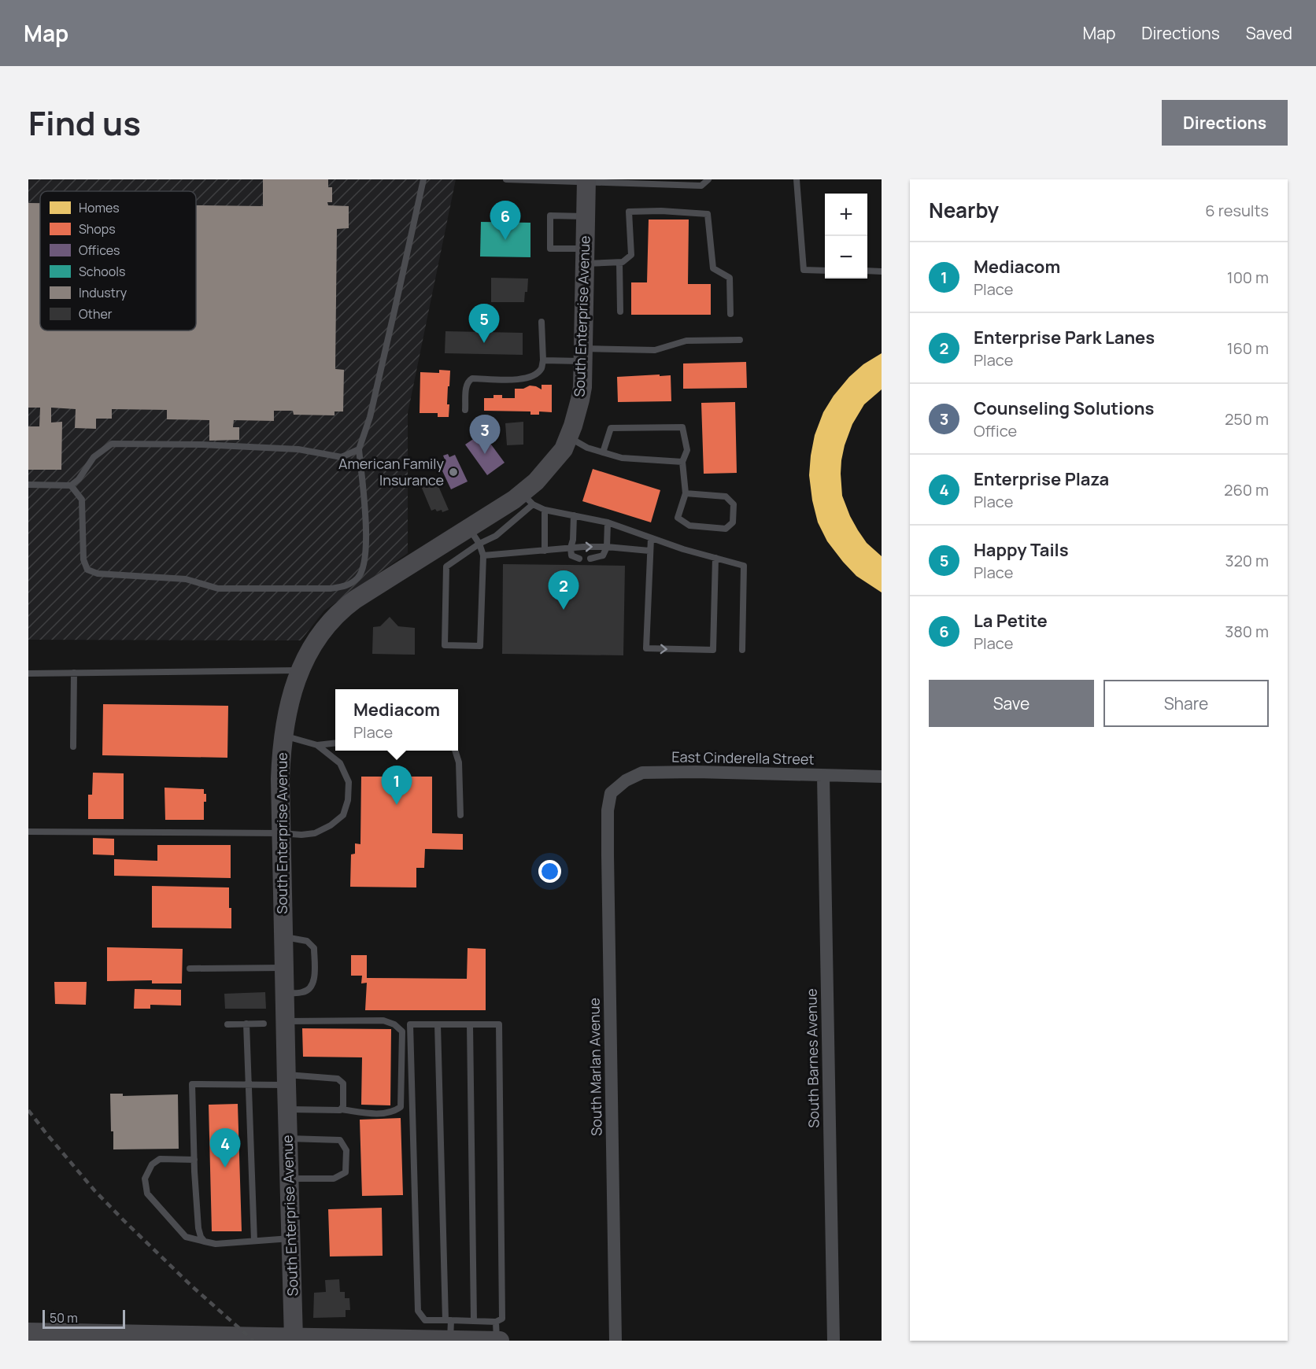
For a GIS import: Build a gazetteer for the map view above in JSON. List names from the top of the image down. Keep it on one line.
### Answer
{"streets":{"street":["South Enterprise Avenue","East Cinderella Street","South Barnes Avenue","South Marlan Avenue"]},"crossings":[["East Cinderella Street","South Barnes Avenue"],["East Cinderella Street","South Marlan Avenue"]],"places":["American Family Insurance"],"legend":["Homes","Shops","Offices","Schools","Industry","Other"],"scale_bar":"50 m","page":{"header":"Map","nav":["Map","Directions","Saved"],"title":"Find us","buttons":["Directions",["Save","Share"]],"heading":["Nearby","6 results"],"map_buttons":["+","−"],"pins":["6","5","3","2","1","4"],"list":[{"mark":"1","name":"Mediacom","note":"Place","value":"100 m"},{"mark":"2","name":"Enterprise Park Lanes","note":"Place","value":"160 m"},{"mark":"3","name":"Counseling Solutions","note":"Office","value":"250 m"},{"mark":"4","name":"Enterprise Plaza","note":"Place","value":"260 m"},{"mark":"5","name":"Happy Tails","note":"Place","value":"320 m"},{"mark":"6","name":"La Petite","note":"Place","value":"380 m"}],"popup":["Mediacom","Place"],"scale":"50 m"}}
